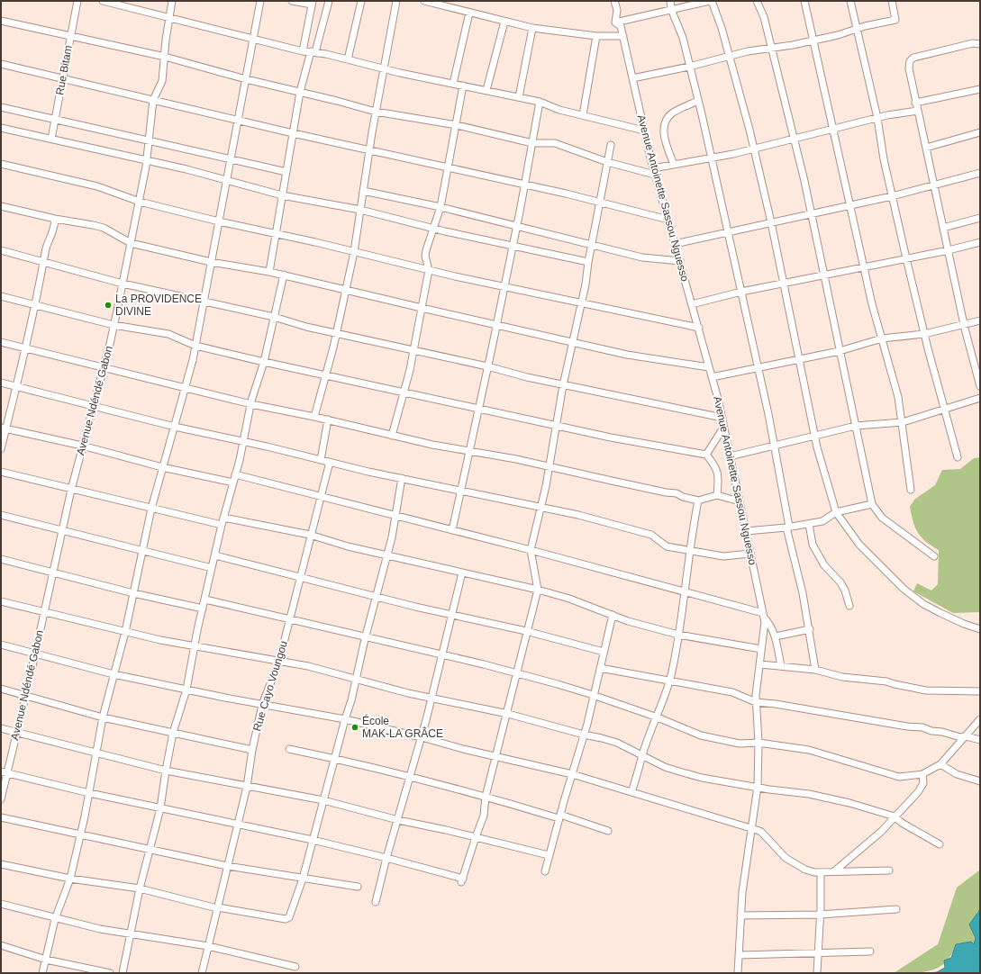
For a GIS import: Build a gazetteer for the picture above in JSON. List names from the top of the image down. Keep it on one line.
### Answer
{"streets":{"street":["Rue Bitam","Avenue Antoinette Sassou Nguesso","Avenue Ndéndé Gabon","Rue Cayo Voungou"]},"places":["La PROVIDENCE DIVINE","École MAK-LA GRÂCE"]}
